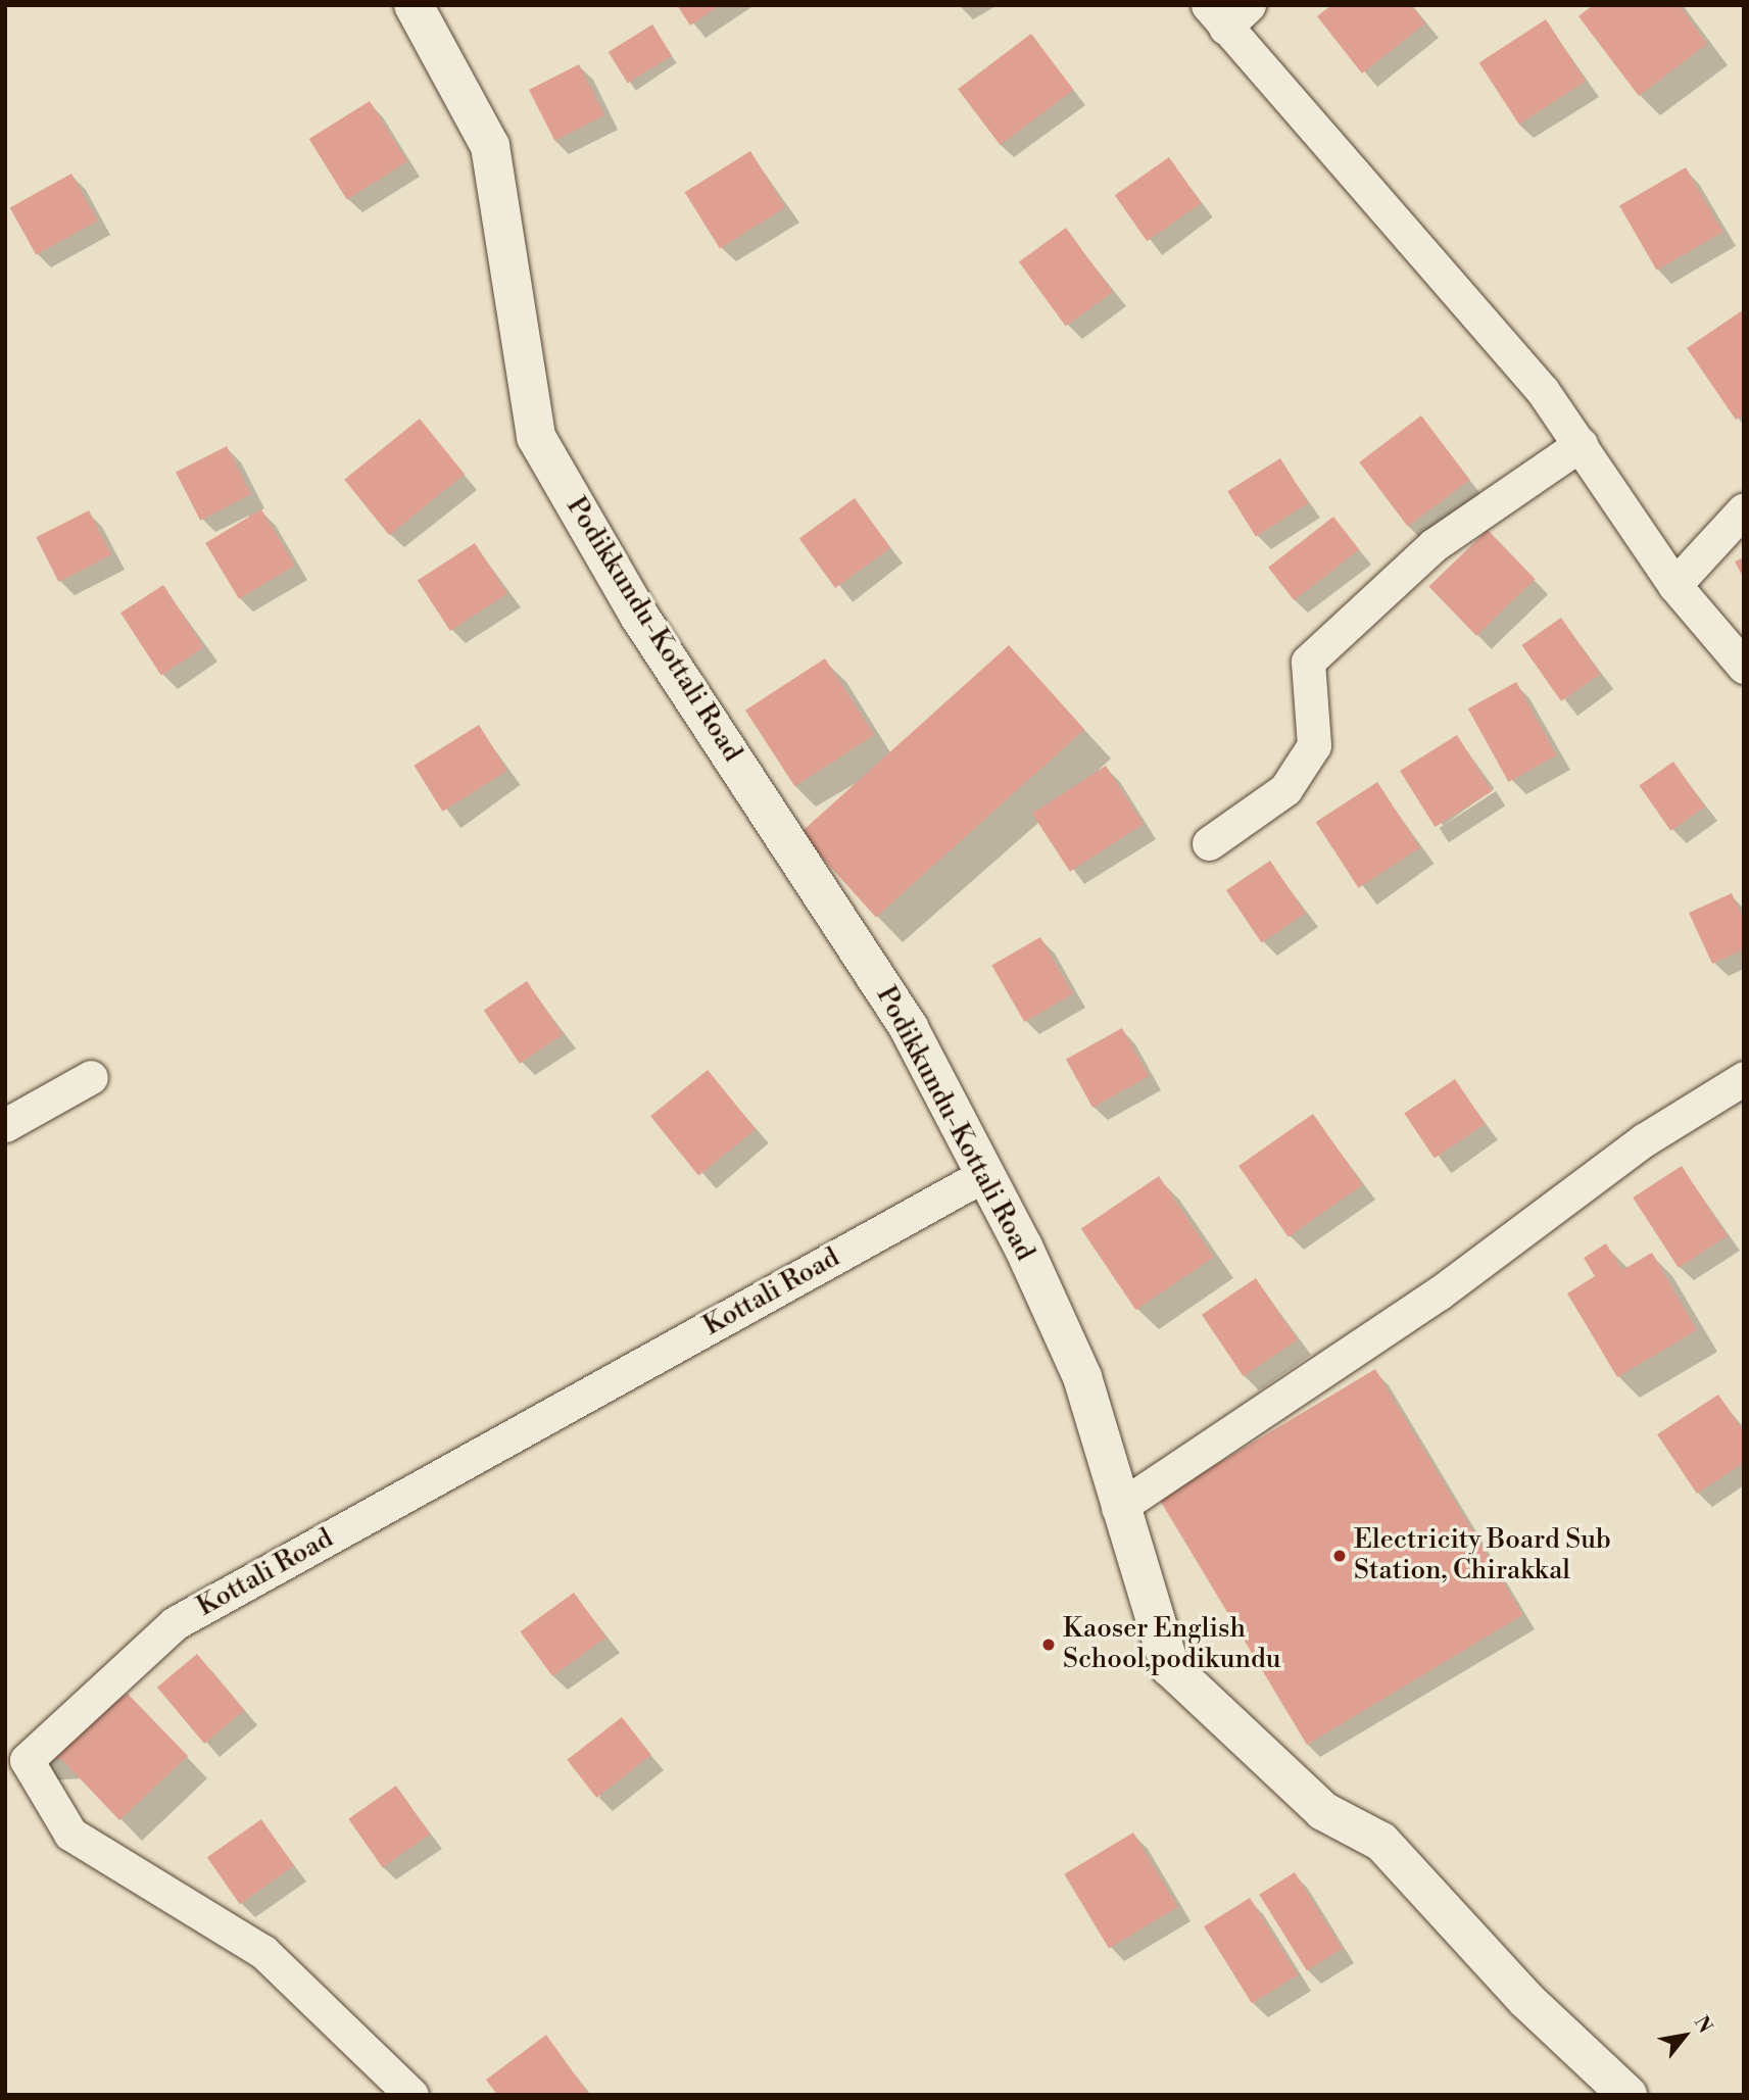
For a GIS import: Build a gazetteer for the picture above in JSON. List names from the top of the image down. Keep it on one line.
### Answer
{"streets":{"main road":["Podikkundu-Kottali Road"],"street":["Kottali Road"]},"crossings":[["Podikkundu-Kottali Road","Kottali Road"]],"places":["Electricity Board Sub Station, Chirakkal","Kaoser English School,podikundu"],"north":"top right"}
